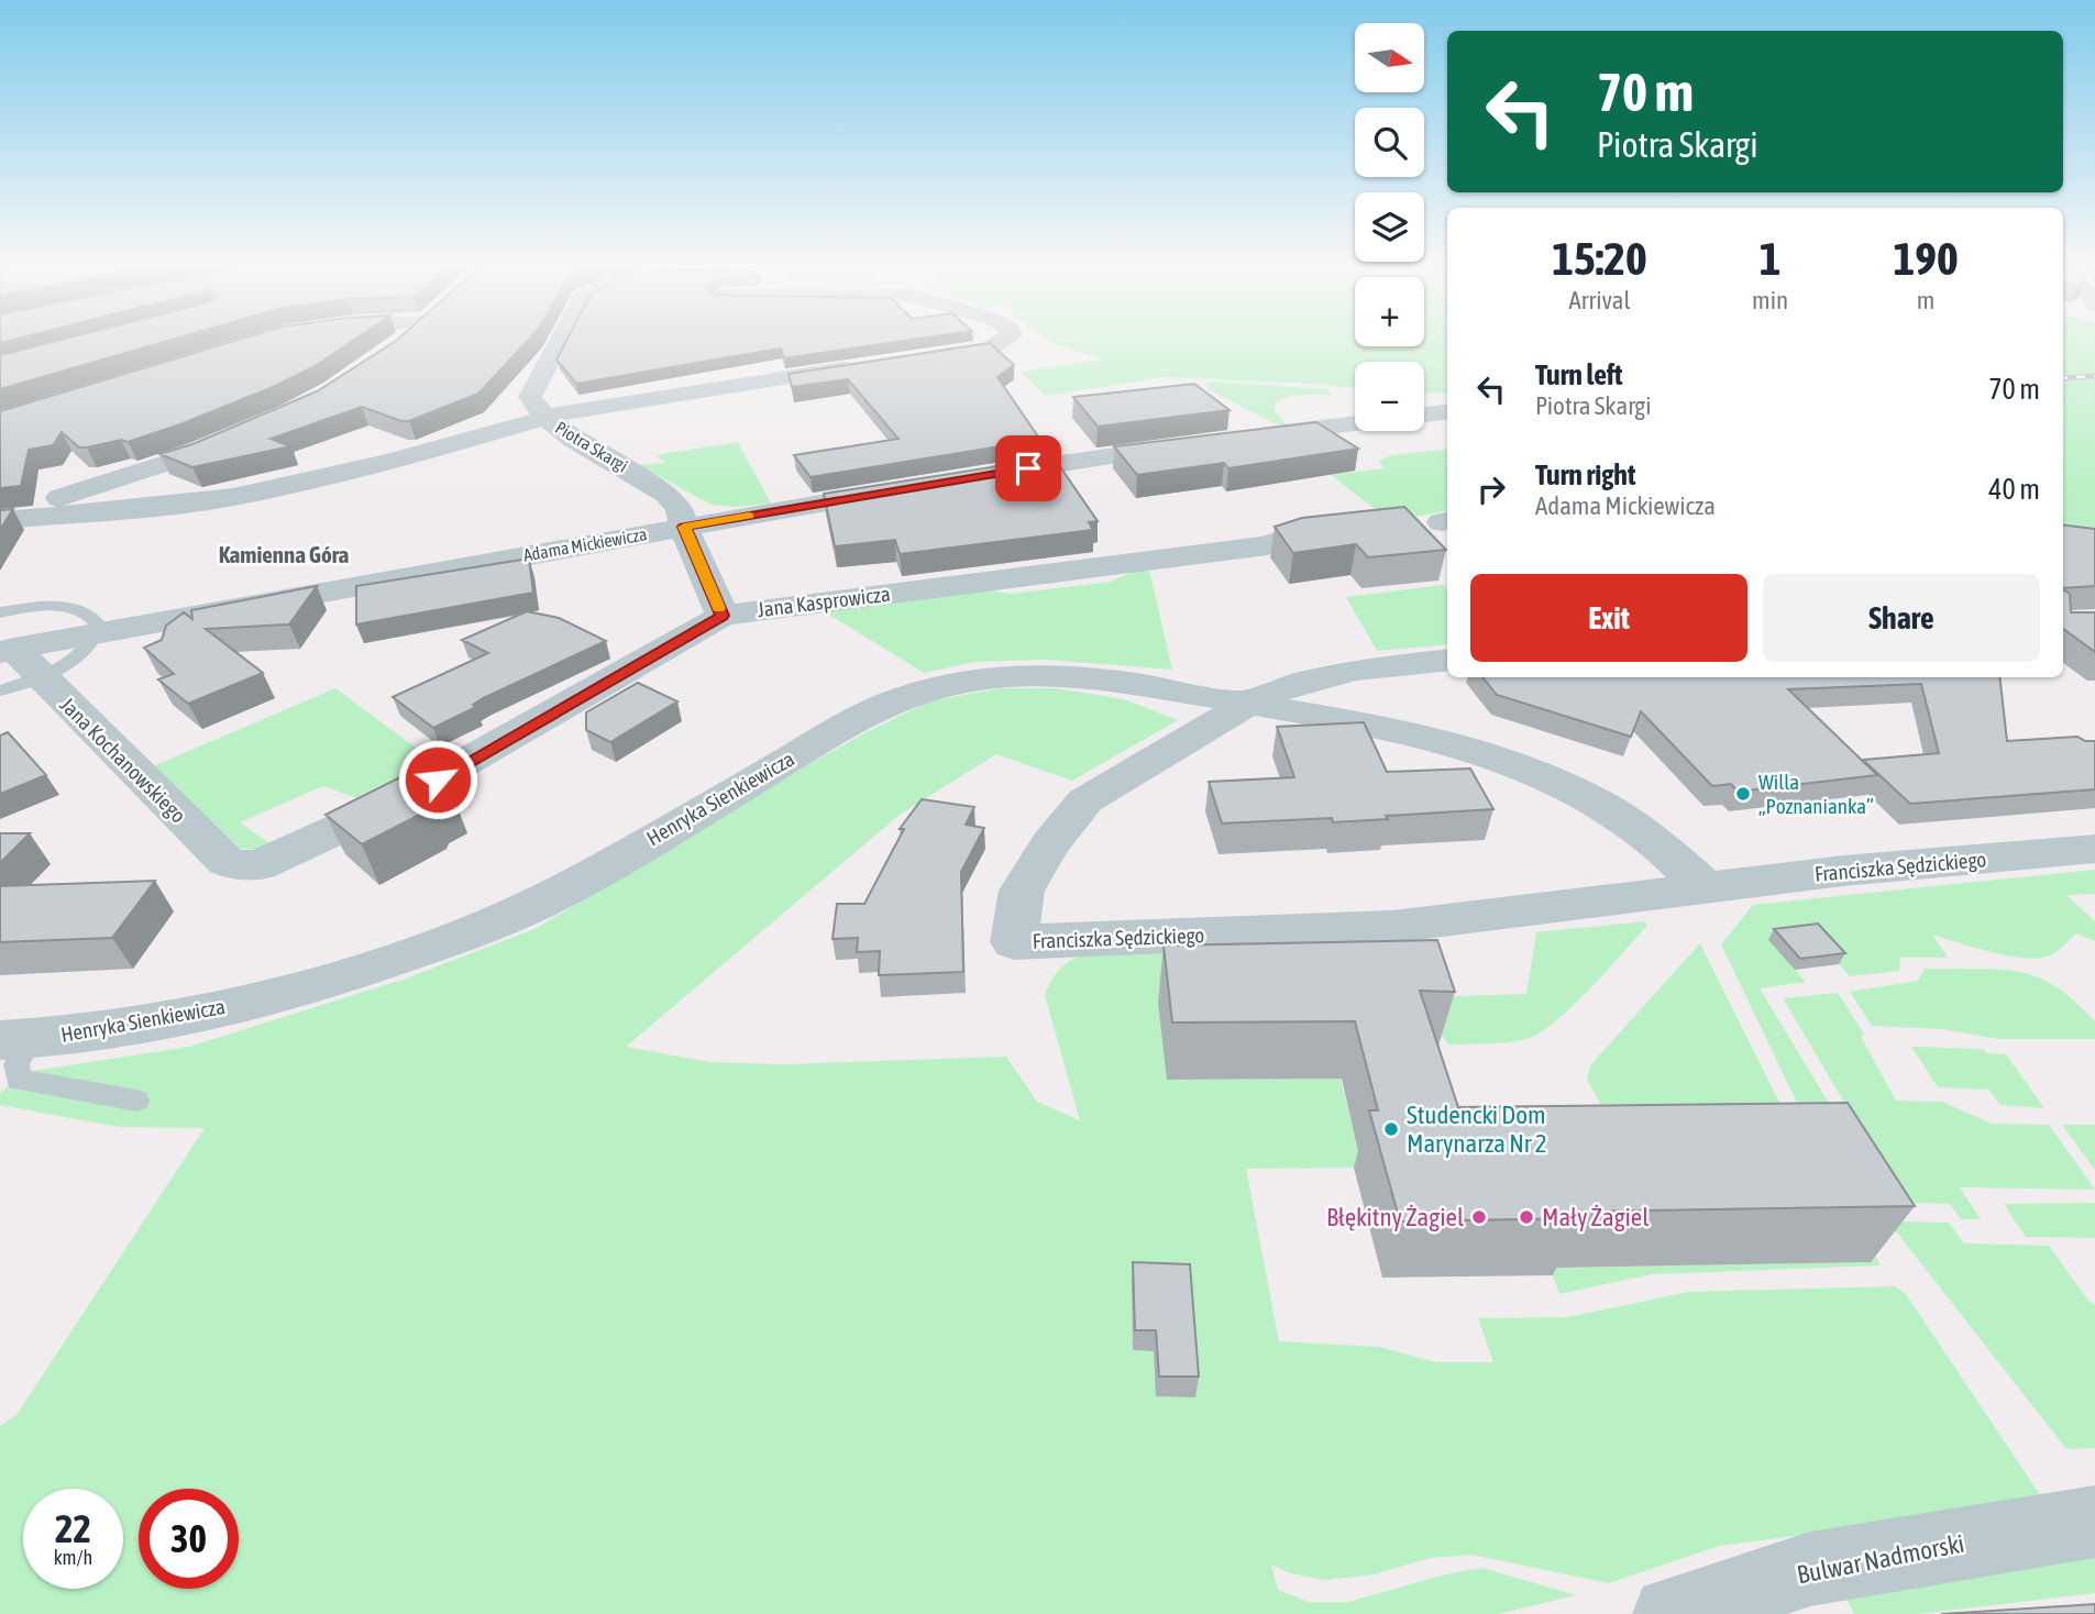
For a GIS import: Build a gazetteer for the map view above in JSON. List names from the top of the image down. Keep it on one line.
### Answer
{"streets":{"street":["Piotra Skargi","Adama Mickiewicza","Jana Kasprowicza","Jana Kochanowskiego","Henryka Sienkiewicza","Franciszka Sędzickiego","Bulwar Nadmorski"]},"crossings":[["Piotra Skargi","Adama Mickiewicza"],["Piotra Skargi","Jana Kasprowicza"],["Adama Mickiewicza","Jana Kochanowskiego"],["Jana Kasprowicza","Jana Kochanowskiego"],["Henryka Sienkiewicza","Franciszka Sędzickiego"]],"districts":["Kamienna Góra"],"places":["Willa „Poznanianka”","Studencki Dom Marynarza Nr 2","Błękitny Żagiel","Mały Żagiel"],"north":"right","page":{"map_buttons":["+","−"],"turn":["70 m","Piotra Skargi"],"eta":["15:20","Arrival","1","min","190","m"],"list":[{"name":"Turn left","note":"Piotra Skargi","value":"70 m"},{"name":"Turn right","note":"Adama Mickiewicza","value":"40 m"}],"buttons":["Exit","Share"],"speed":"22 km/h","limit":"30"}}
